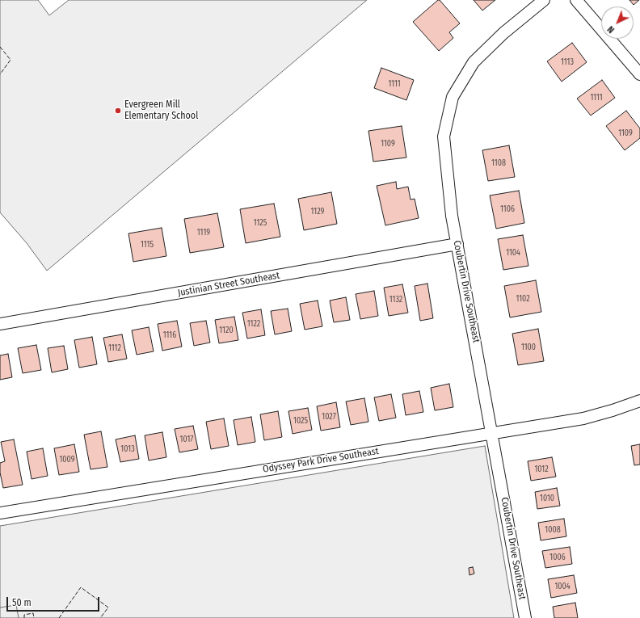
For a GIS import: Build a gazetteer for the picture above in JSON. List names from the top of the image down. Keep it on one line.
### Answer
{"streets":{"street":["Justinian Street Southeast","Coubertin Drive Southeast","Odyssey Park Drive Southeast"]},"crossings":[["Justinian Street Southeast","Coubertin Drive Southeast"],["Coubertin Drive Southeast","Odyssey Park Drive Southeast"]],"places":["Evergreen Mill Elementary School"],"house_numbers":["1113","1111","1111","1109","1109","1108","1106","1129","1125","1119","1115","1104","1102","1132","1122","1120","1116","1100","1112","1027","1025","1017","1013","1009","1012","1010","1008","1006","1004"],"scale_bar":"50 m","north":"bottom left"}
